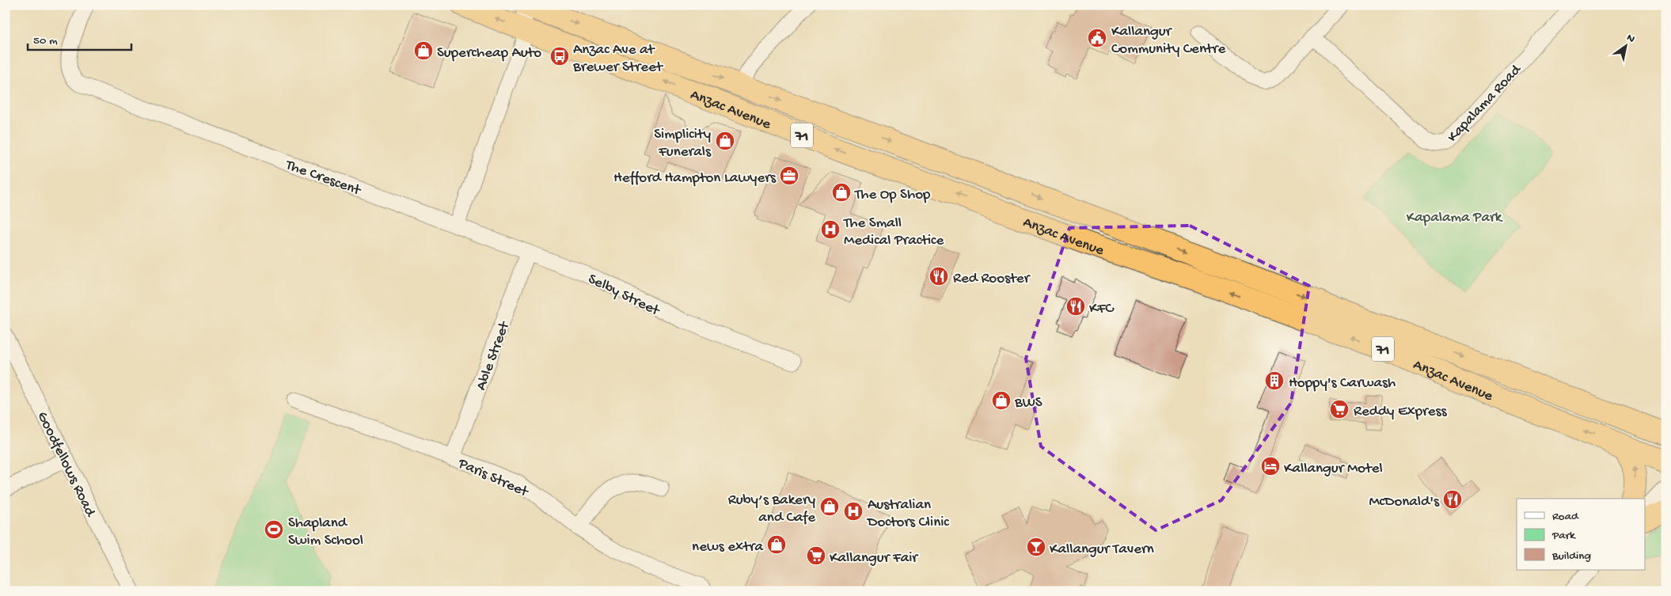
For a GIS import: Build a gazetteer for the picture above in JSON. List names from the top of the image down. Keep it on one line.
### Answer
{"streets":{"highway":["Anzac Avenue","71"],"street":["Kapalama Road","The Crescent","Selby Street","Able Street","Goodfellows Road","Paris Street"]},"crossings":[["The Crescent","Selby Street"],["Selby Street","Able Street"],["Able Street","Paris Street"]],"parks":["Kapalama Park"],"places":{"public building":["Kallangur Community Centre"],"shop":["Supercheap Auto","Simplicity Funerals","The Op Shop","BWS","Ruby’s Bakery and Cafe","news extra"],"bus stop":["Anzac Ave at Brewer Street"],"office":["Hefford Hampton Lawyers"],"hospital":["The Small Medical Practice","Australian Doctors Clinic"],"restaurant":["Red Rooster","KFC","McDonald's"],"building":["Hoppy's Carwash"],"supermarket":["Reddy Express","Kallangur Fair"],"hotel":["Kallangur Motel"],"sports":["Shapland Swim School"],"bar":["Kallangur Tavern"]},"legend":["Road","Park","Building"],"scale_bar":"50 m","north":"top right"}
